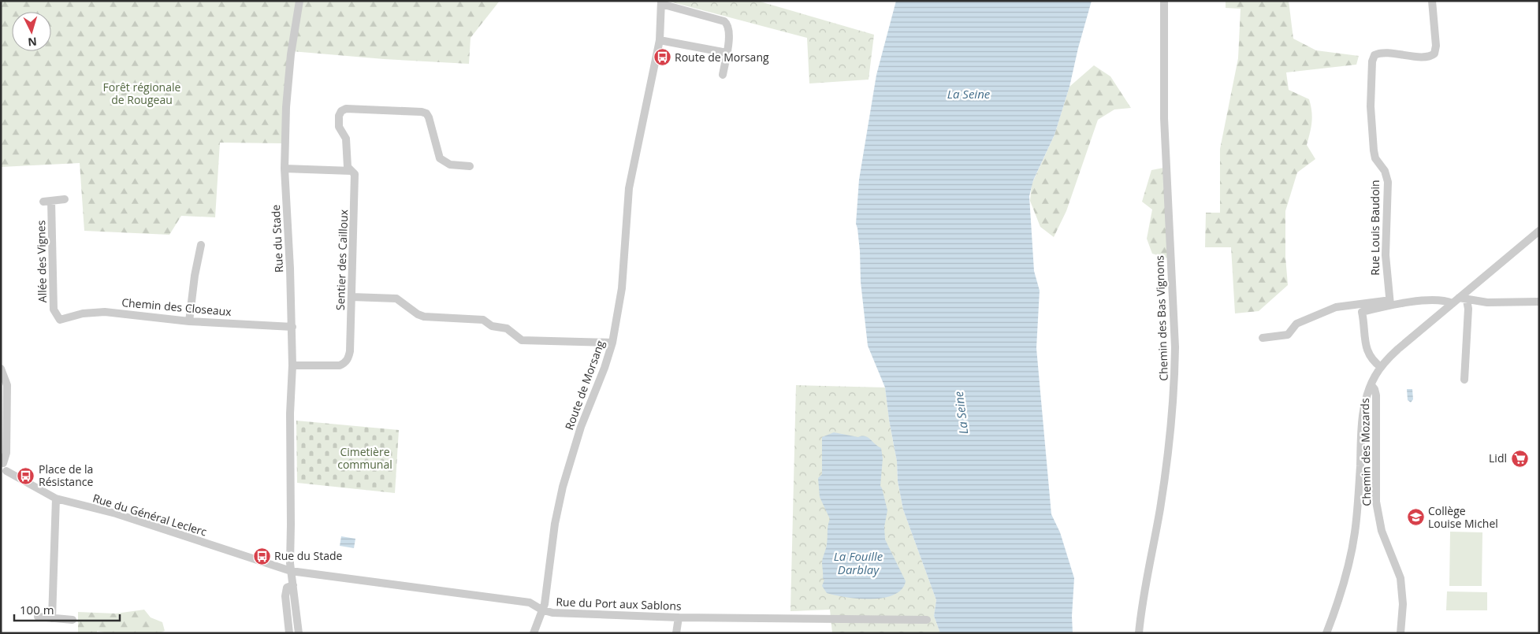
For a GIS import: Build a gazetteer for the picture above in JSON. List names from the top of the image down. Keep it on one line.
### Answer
{"streets":{"street":["Rue Louis Baudoin","Rue du Stade","Sentier des Cailloux","Allée des Vignes","Chemin des Closeaux","Chemin des Bas Vignons","Route de Morsang","Chemin des Mozards","Rue du Général Leclerc","Rue du Port aux Sablons"]},"crossings":[["Rue du Stade","Sentier des Cailloux"],["Rue du Stade","Chemin des Closeaux"],["Rue du Stade","Rue du Général Leclerc"],["Rue du Stade","Rue du Port aux Sablons"],["Allée des Vignes","Chemin des Closeaux"],["Route de Morsang","Rue du Port aux Sablons"],["Rue du Général Leclerc","Rue du Port aux Sablons"]],"water":["La Seine","La Fouille Darblay"],"parks":["Forêt régionale de Rougeau","Cimetière communal"],"places":{"bus stop":["Route de Morsang","Place de la Résistance","Rue du Stade"],"supermarket":["Lidl"],"school or university":["Collège Louise Michel"]},"scale_bar":"100 m","north":"bottom"}
